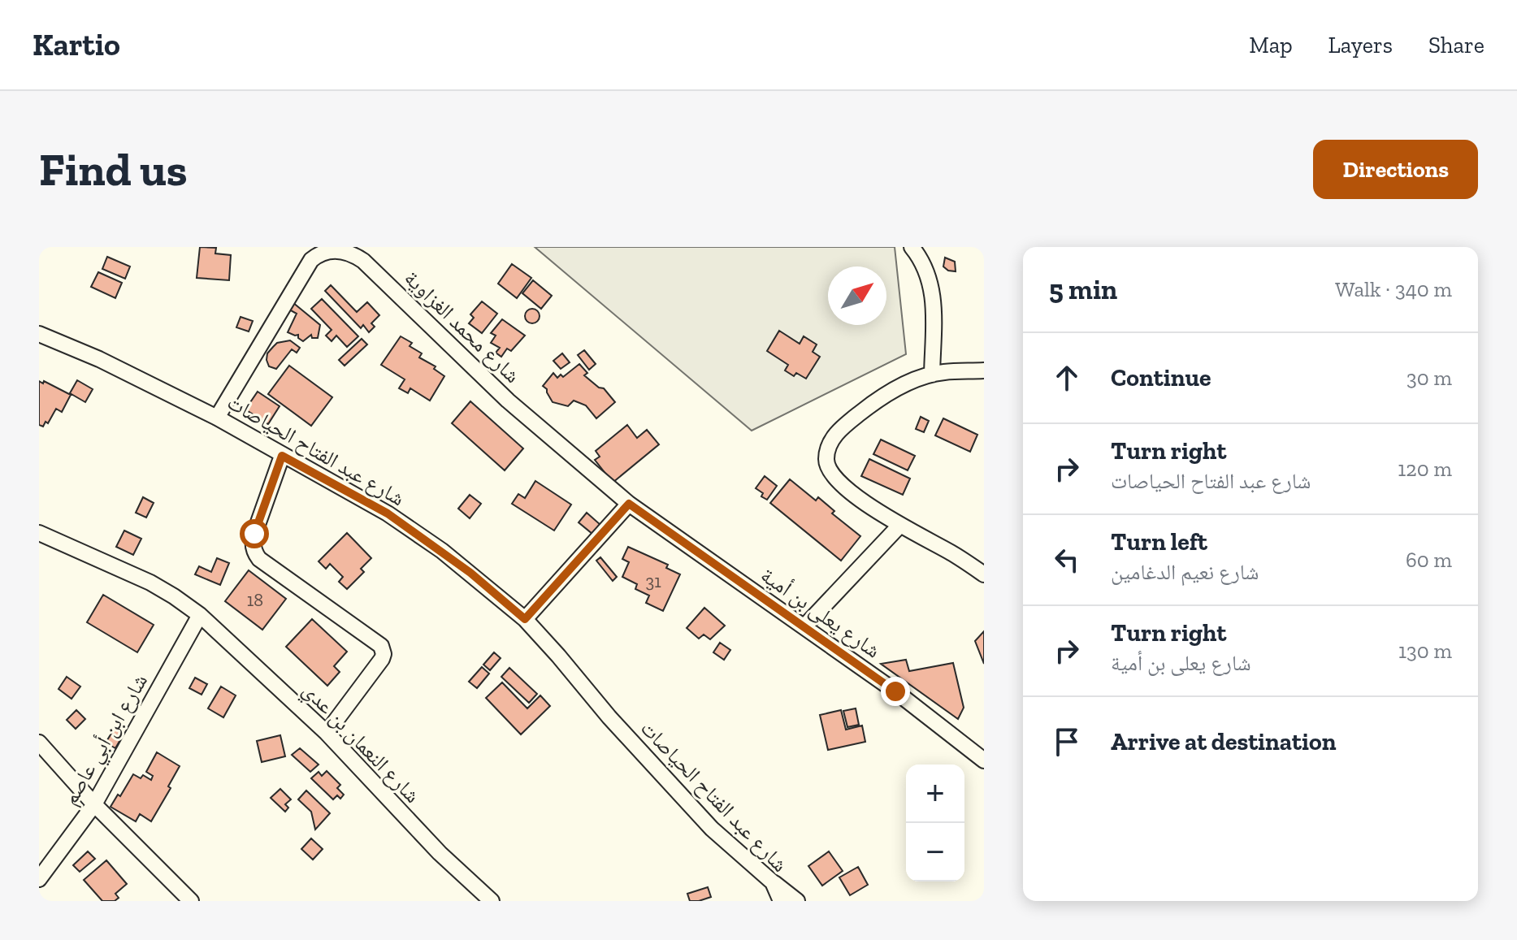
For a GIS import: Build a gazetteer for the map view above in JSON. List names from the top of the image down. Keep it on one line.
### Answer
{"streets":{"street":["شارع محمد الغزاوية","شارع عبد الفتاح الحياصات","شارع يعلى بن أمية","شارع ابن أبي عاصم","شارع النعمان بن عدي"]},"crossings":[["شارع محمد الغزاوية","شارع عبد الفتاح الحياصات"],["شارع محمد الغزاوية","شارع يعلى بن أمية"],["شارع ابن أبي عاصم","شارع النعمان بن عدي"]],"house_numbers":["31","18"],"north":"top right","page":{"header":"Kartio","nav":["Map","Layers","Share"],"buttons":"Directions","title":"Find us","heading":["5 min","Walk · 340 m"],"list":[["Continue","30 m"],["Turn right","شارع عبد الفتاح الحياصات","120 m"],["Turn left","شارع نعيم الدغامين","60 m"],["Turn right","شارع يعلى بن أمية","130 m"],"Arrive at destination"],"map_buttons":["+","−"]}}
